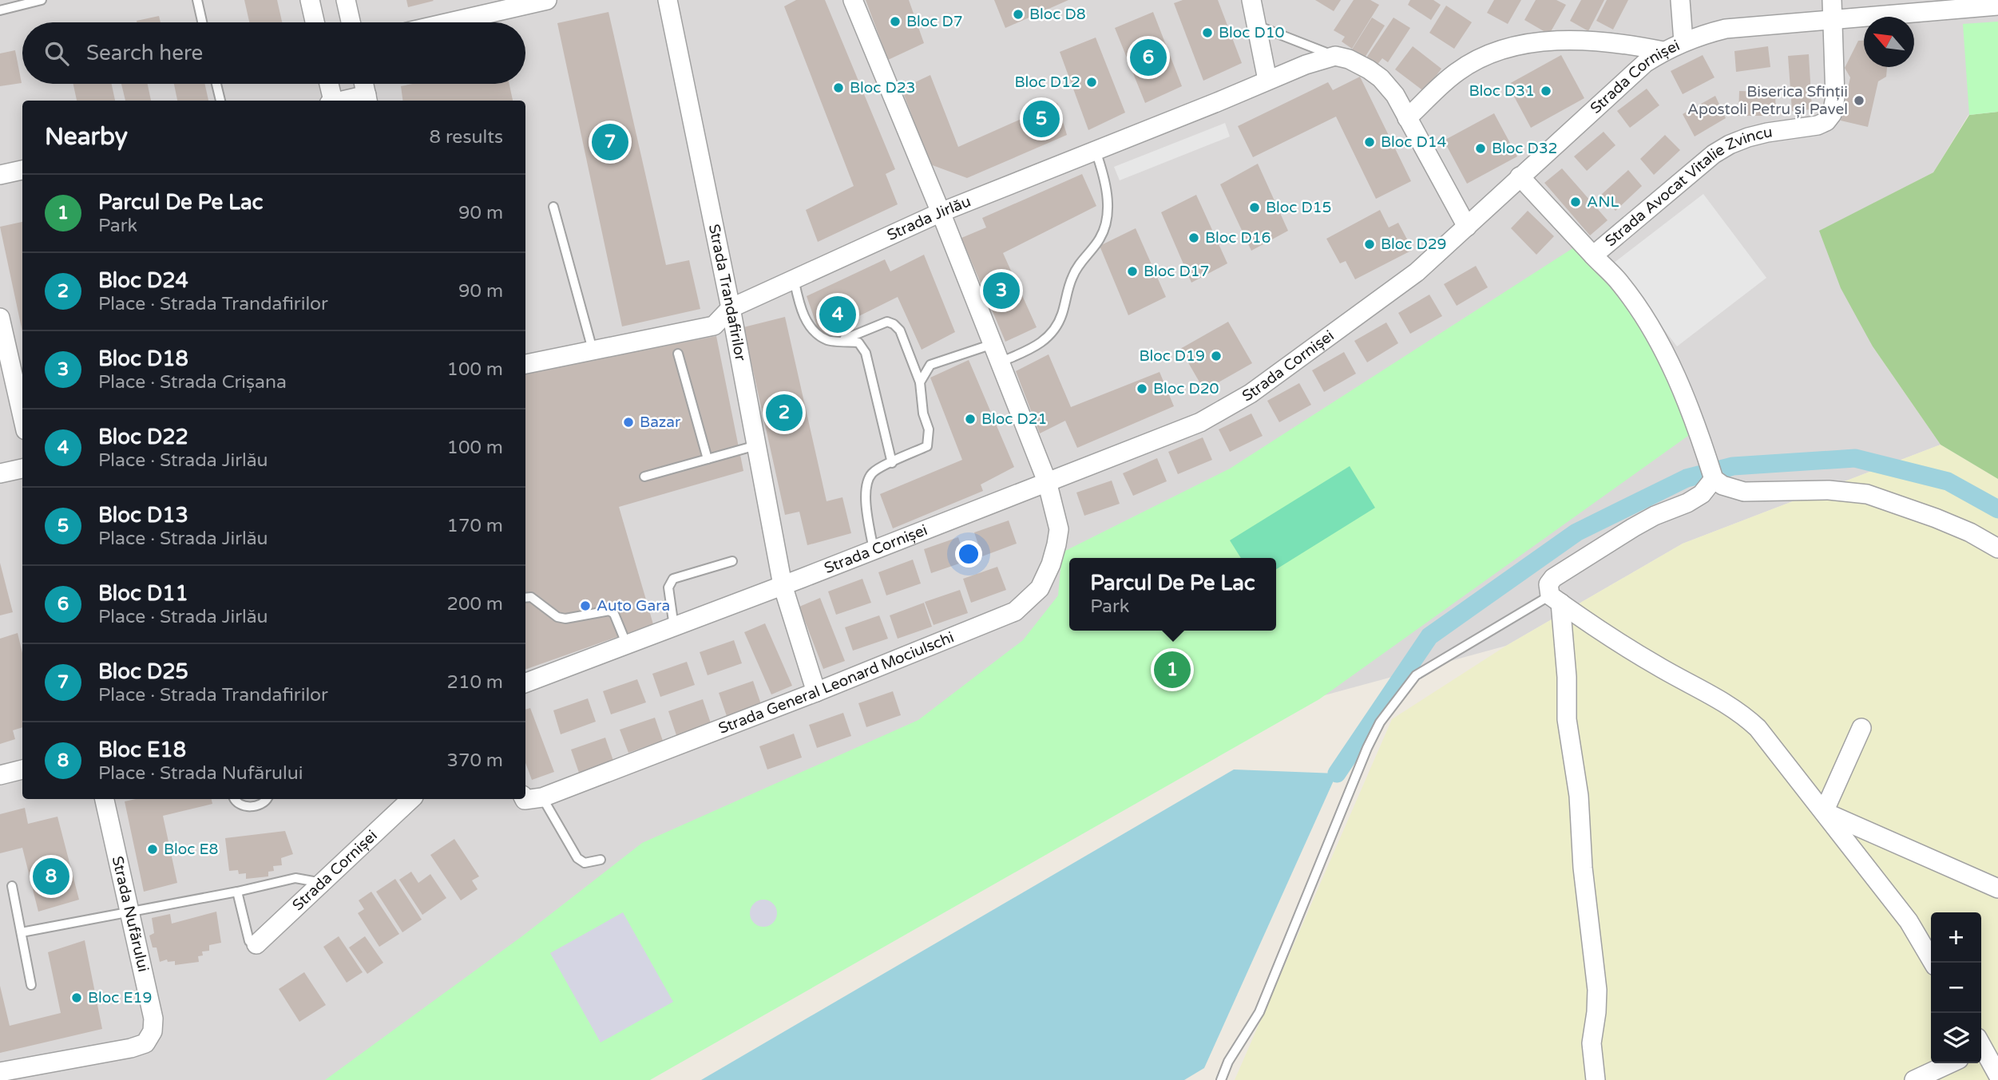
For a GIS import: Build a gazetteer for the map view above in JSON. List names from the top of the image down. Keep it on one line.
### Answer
{"streets":{"street":["Strada Cornișei","Strada Avocat Vitalie Zvincu","Strada Jirlău","Strada Trandafirilor","Strada General Leonard Mociulschi","Strada Nufărului"]},"crossings":[["Strada Cornișei","Strada Avocat Vitalie Zvincu"],["Strada Cornișei","Strada Trandafirilor"],["Strada Cornișei","Strada General Leonard Mociulschi"],["Strada Jirlău","Strada Trandafirilor"],["Strada Jirlău","Strada General Leonard Mociulschi"],["Strada Trandafirilor","Strada General Leonard Mociulschi"]],"places":["Bloc D8","Bloc D7","Bloc D10","Bloc D12","Bloc D23","Bloc D31","Biserica Sfinții Apostoli Petru și Pavel","Bloc D14","Bloc D32","ANL","Bloc D15","Bloc D16","Bloc D29","Bloc D17","Bloc D19","Bloc D20","Bloc D21","Bazar","Auto Gara","Bloc E8","Bloc E19"],"north":"top left","page":{"search":"Search here","pins":["6","5","7","3","4","2","1","8"],"heading":["Nearby","8 results"],"list":[{"mark":"1","name":"Parcul De Pe Lac","note":"Park","value":"90 m"},{"mark":"2","name":"Bloc D24","note":"Place · Strada Trandafirilor","value":"90 m"},{"mark":"3","name":"Bloc D18","note":"Place · Strada Crișana","value":"100 m"},{"mark":"4","name":"Bloc D22","note":"Place · Strada Jirlău","value":"100 m"},{"mark":"5","name":"Bloc D13","note":"Place · Strada Jirlău","value":"170 m"},{"mark":"6","name":"Bloc D11","note":"Place · Strada Jirlău","value":"200 m"},{"mark":"7","name":"Bloc D25","note":"Place · Strada Trandafirilor","value":"210 m"},{"mark":"8","name":"Bloc E18","note":"Place · Strada Nufărului","value":"370 m"}],"popup":["Parcul De Pe Lac","Park"],"map_buttons":["+","−"]}}
